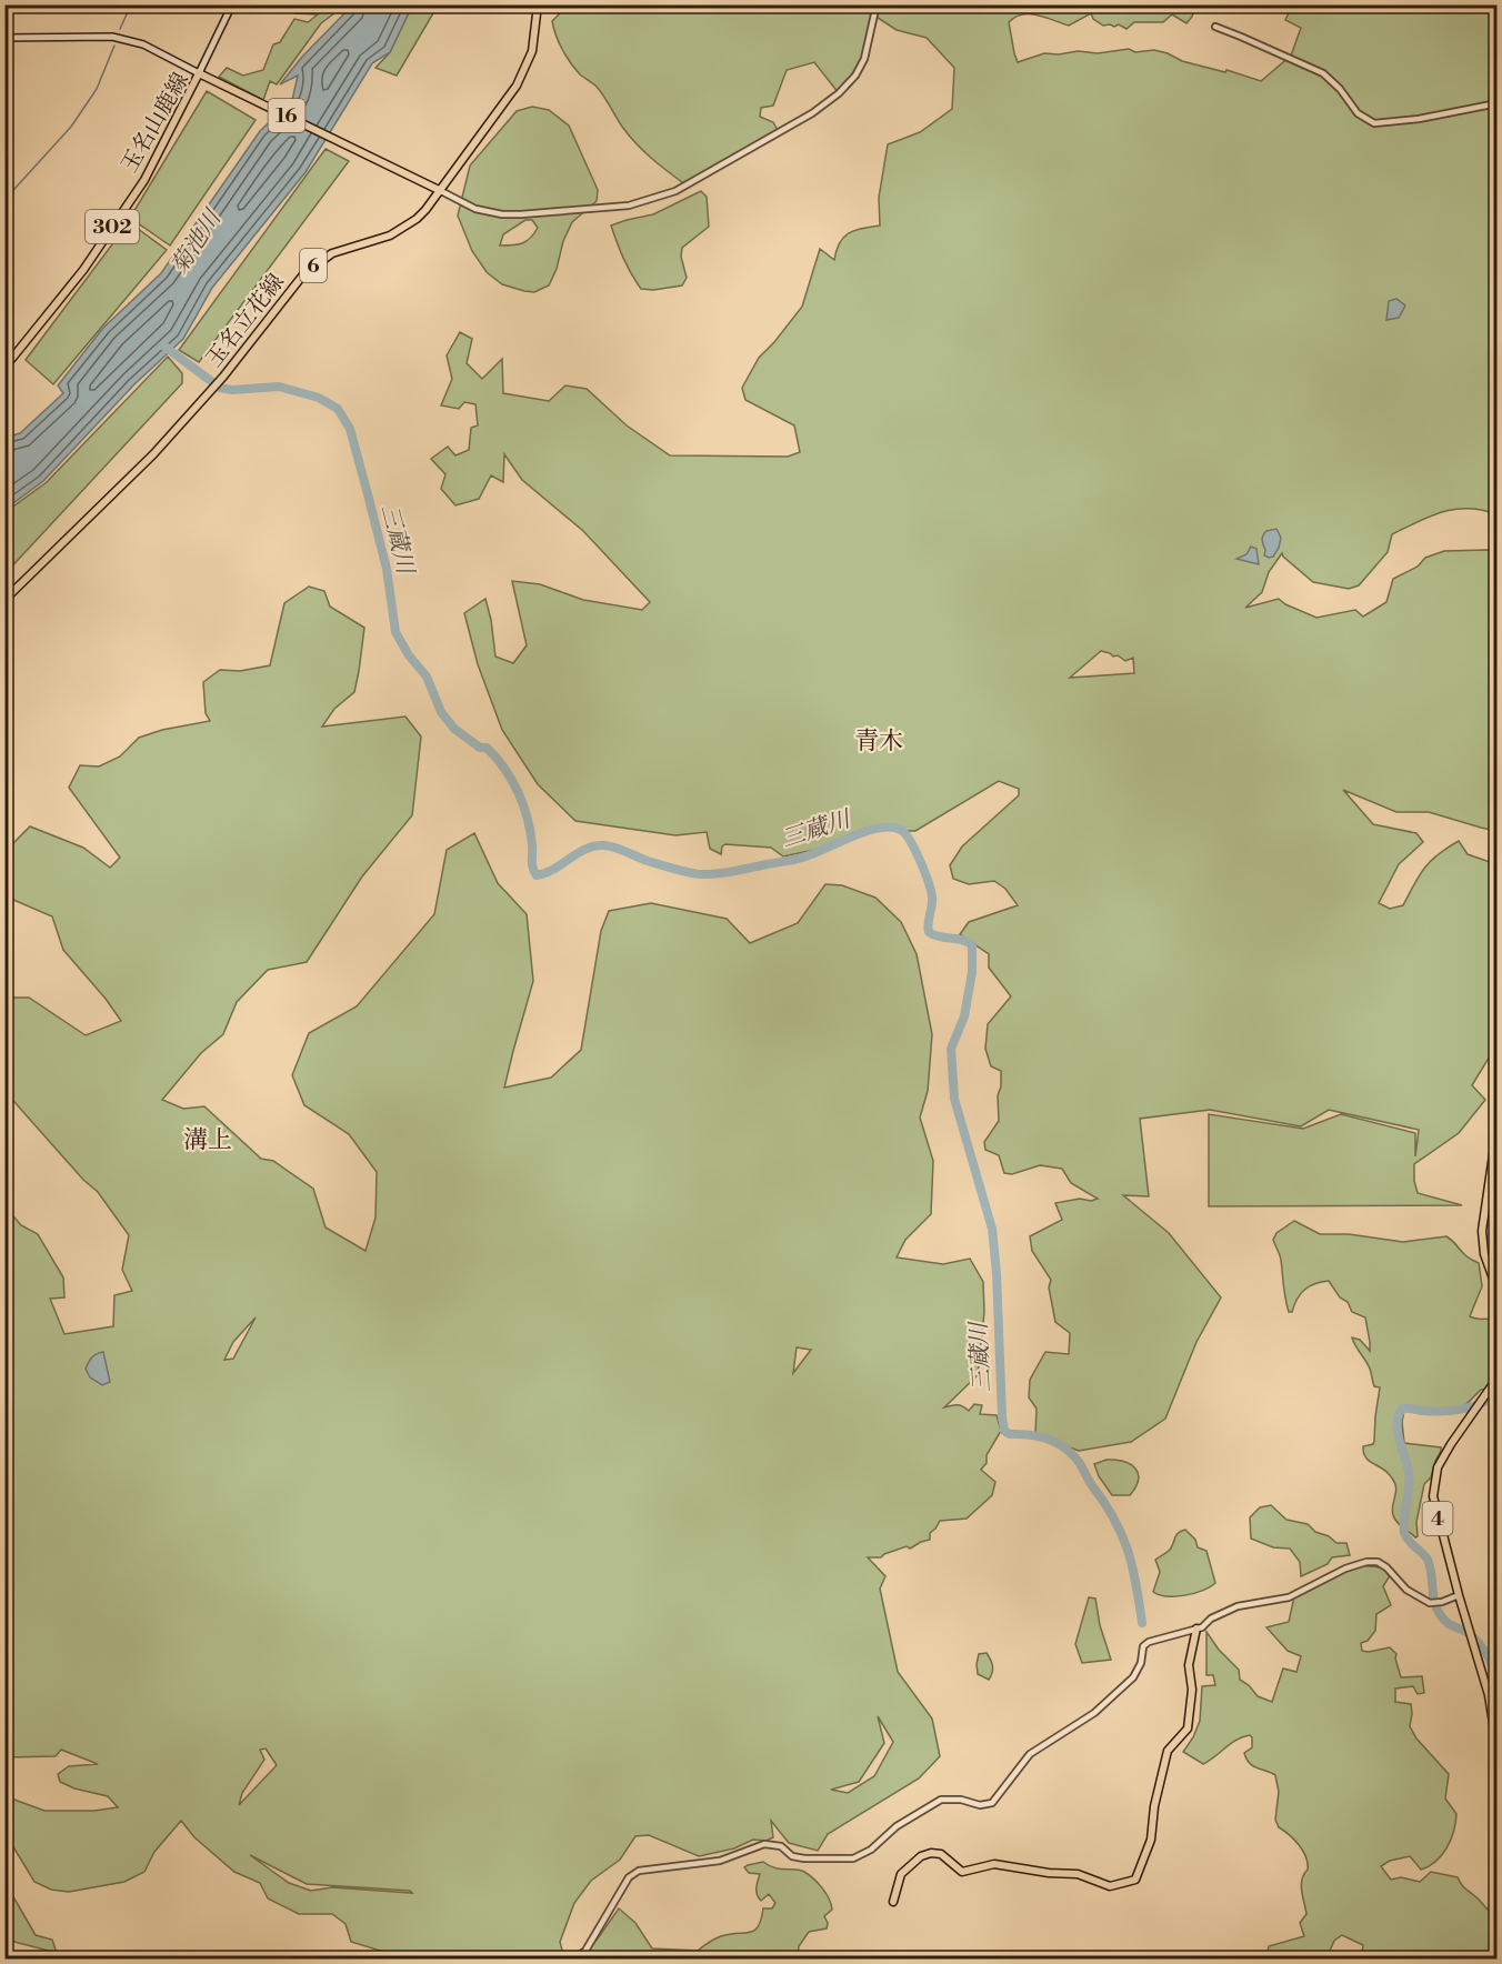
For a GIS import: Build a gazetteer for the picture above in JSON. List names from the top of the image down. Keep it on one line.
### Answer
{"streets":{"main road":["16","玉名山鹿線","302","6","玉名立花線","4"]},"crossings":[["玉名山鹿線","302"],["玉名山鹿線","玉名立花線"]],"districts":["青木","溝上"],"water":["菊池川","三蔵川"]}
